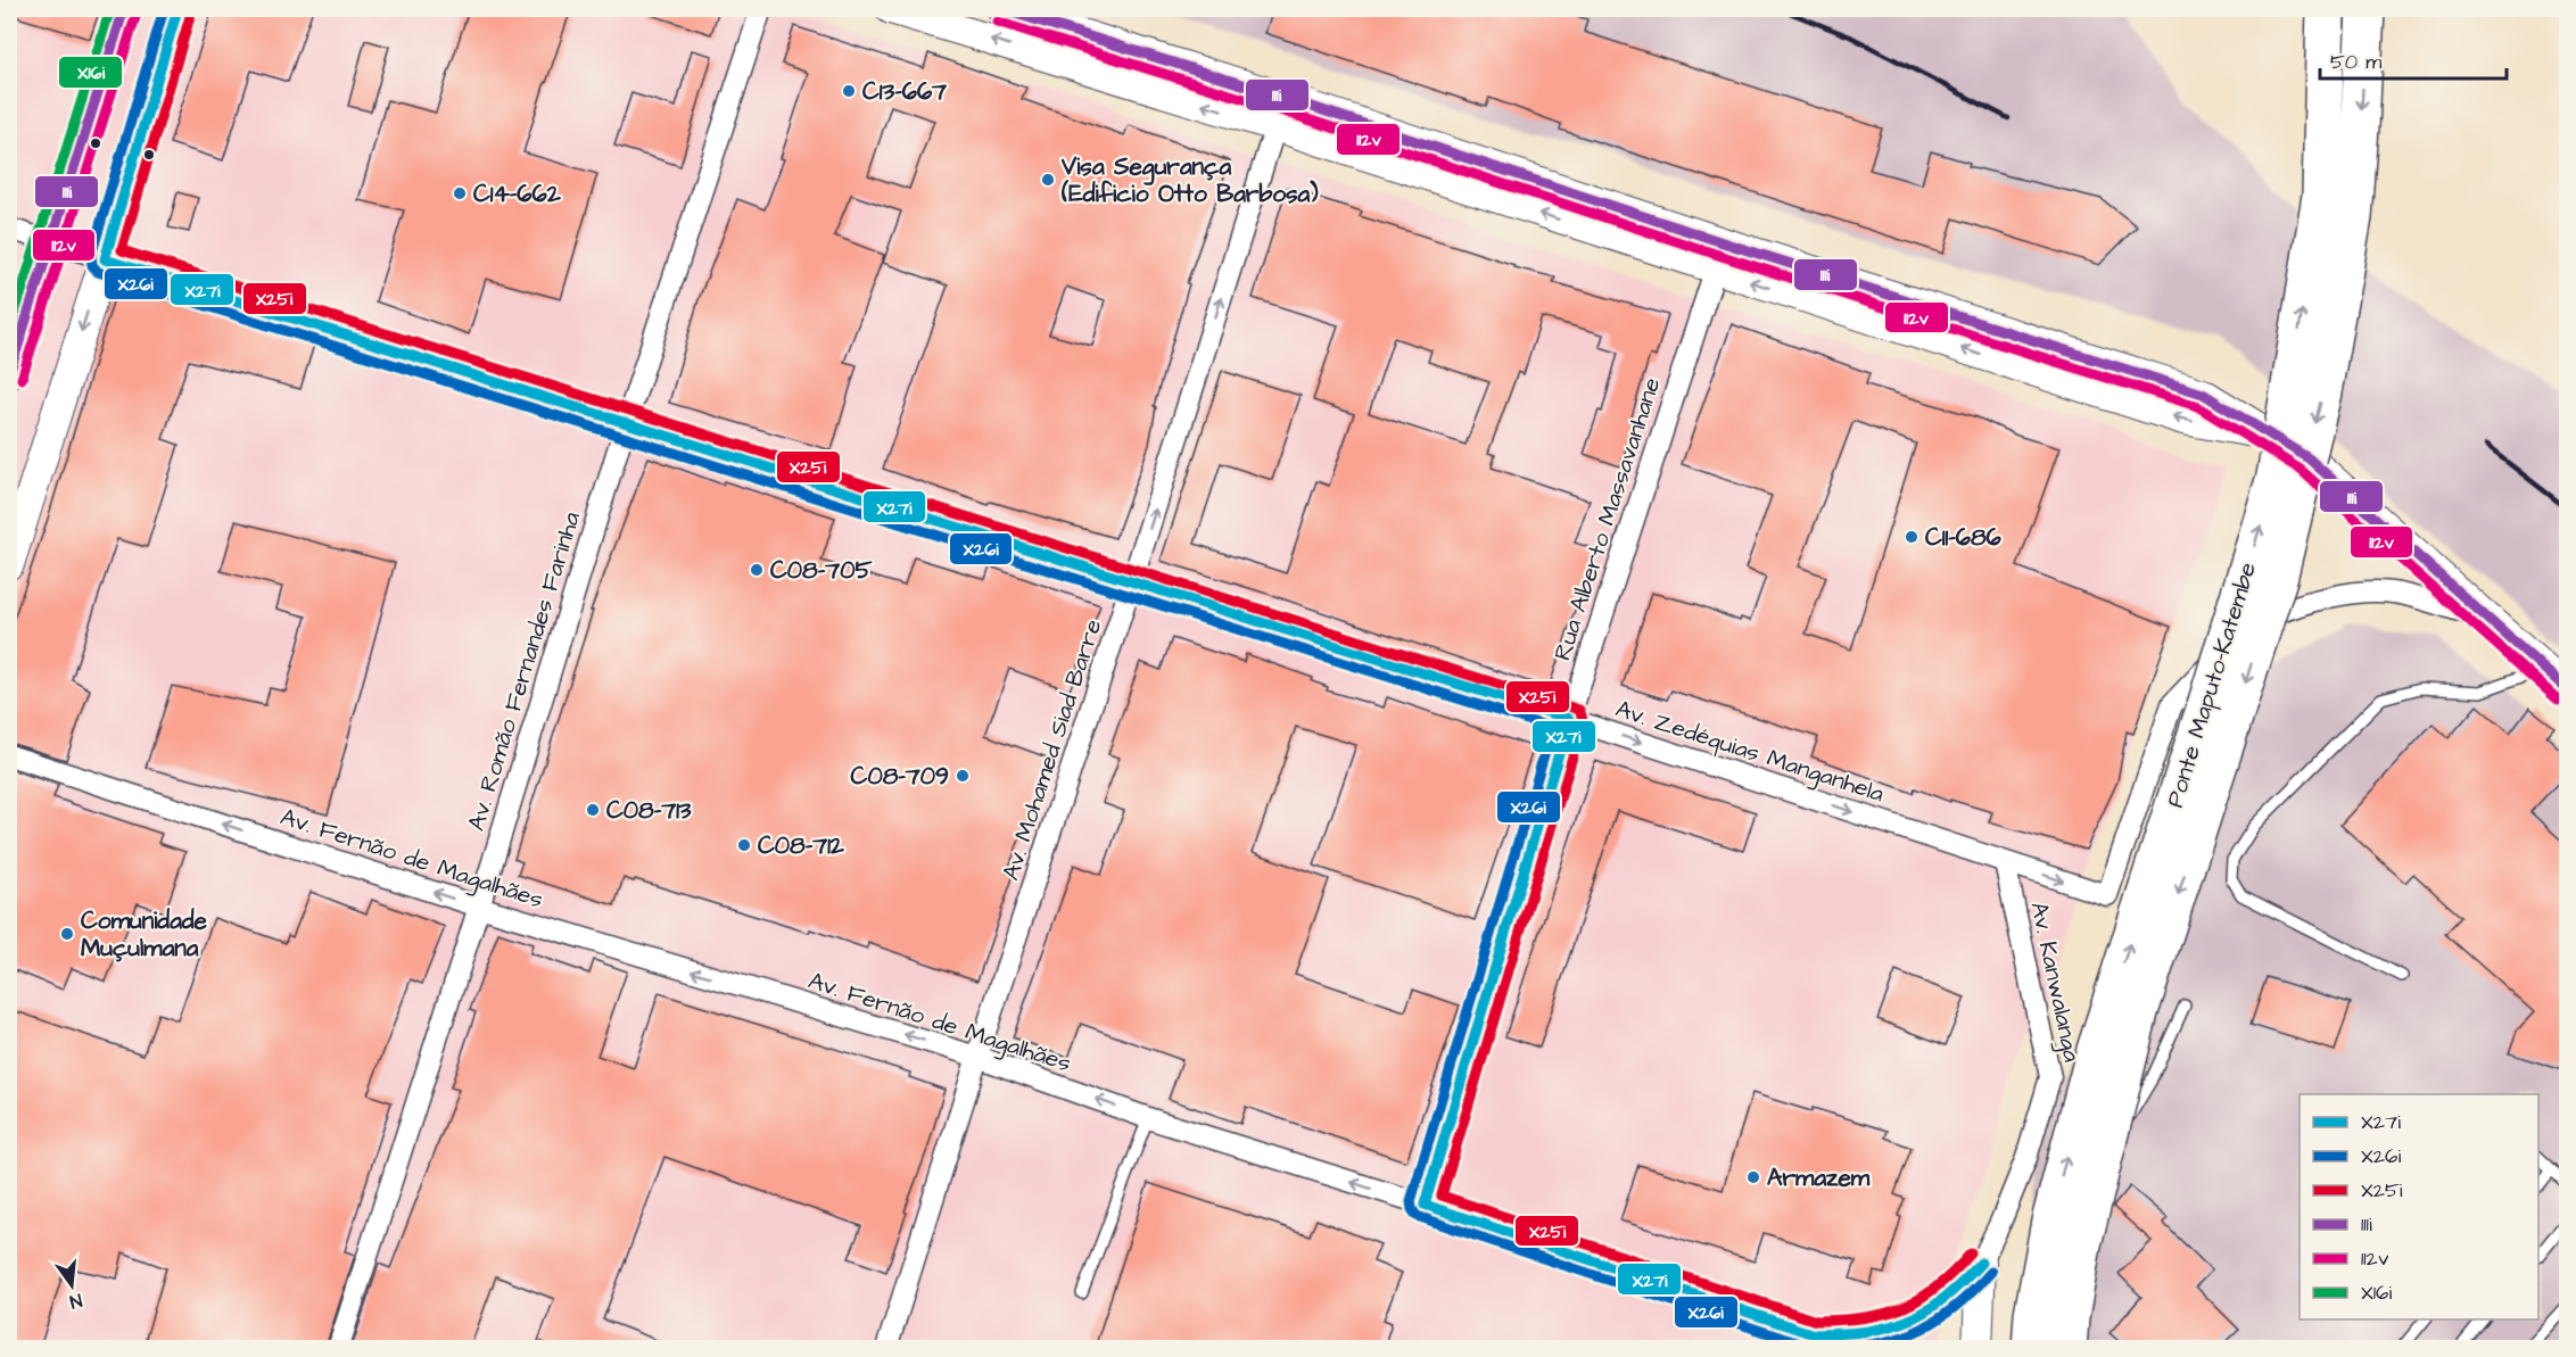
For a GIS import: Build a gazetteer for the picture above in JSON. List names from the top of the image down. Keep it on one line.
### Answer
{"streets":{"highway":["Ponte Maputo-Katembe"],"street":["Rua Alberto Massavanhane","Av. Romão Fernandes Farinha","Av. Mohamed Siad Barre","Av. Zedéquias Manganhela","Av. Fernão de Magalhães","Av. Kanwalanga"]},"crossings":[["Rua Alberto Massavanhane","Av. Zedéquias Manganhela"],["Rua Alberto Massavanhane","Av. Fernão de Magalhães"],["Av. Romão Fernandes Farinha","Av. Zedéquias Manganhela"],["Av. Romão Fernandes Farinha","Av. Fernão de Magalhães"],["Av. Mohamed Siad Barre","Av. Zedéquias Manganhela"],["Av. Mohamed Siad Barre","Av. Fernão de Magalhães"],["Av. Zedéquias Manganhela","Av. Kanwalanga"]],"one_way":["Av. Mohamed Siad Barre","Av. Fernão de Magalhães"],"places":["C13-667","Visa Segurança (Edificio Otto Barbosa)","C14-662","C11-686","C08-705","C08-709","C08-713","C08-712","Comunidade Muçulmana","Armazem"],"lines":["transit line X27i","transit line X26i","transit line 111i","transit line X16i","transit line X25i","transit line 112v"],"legend":["X27i","X26i","X25i","111i","112v","X16i"],"scale_bar":"50 m","north":"bottom"}
